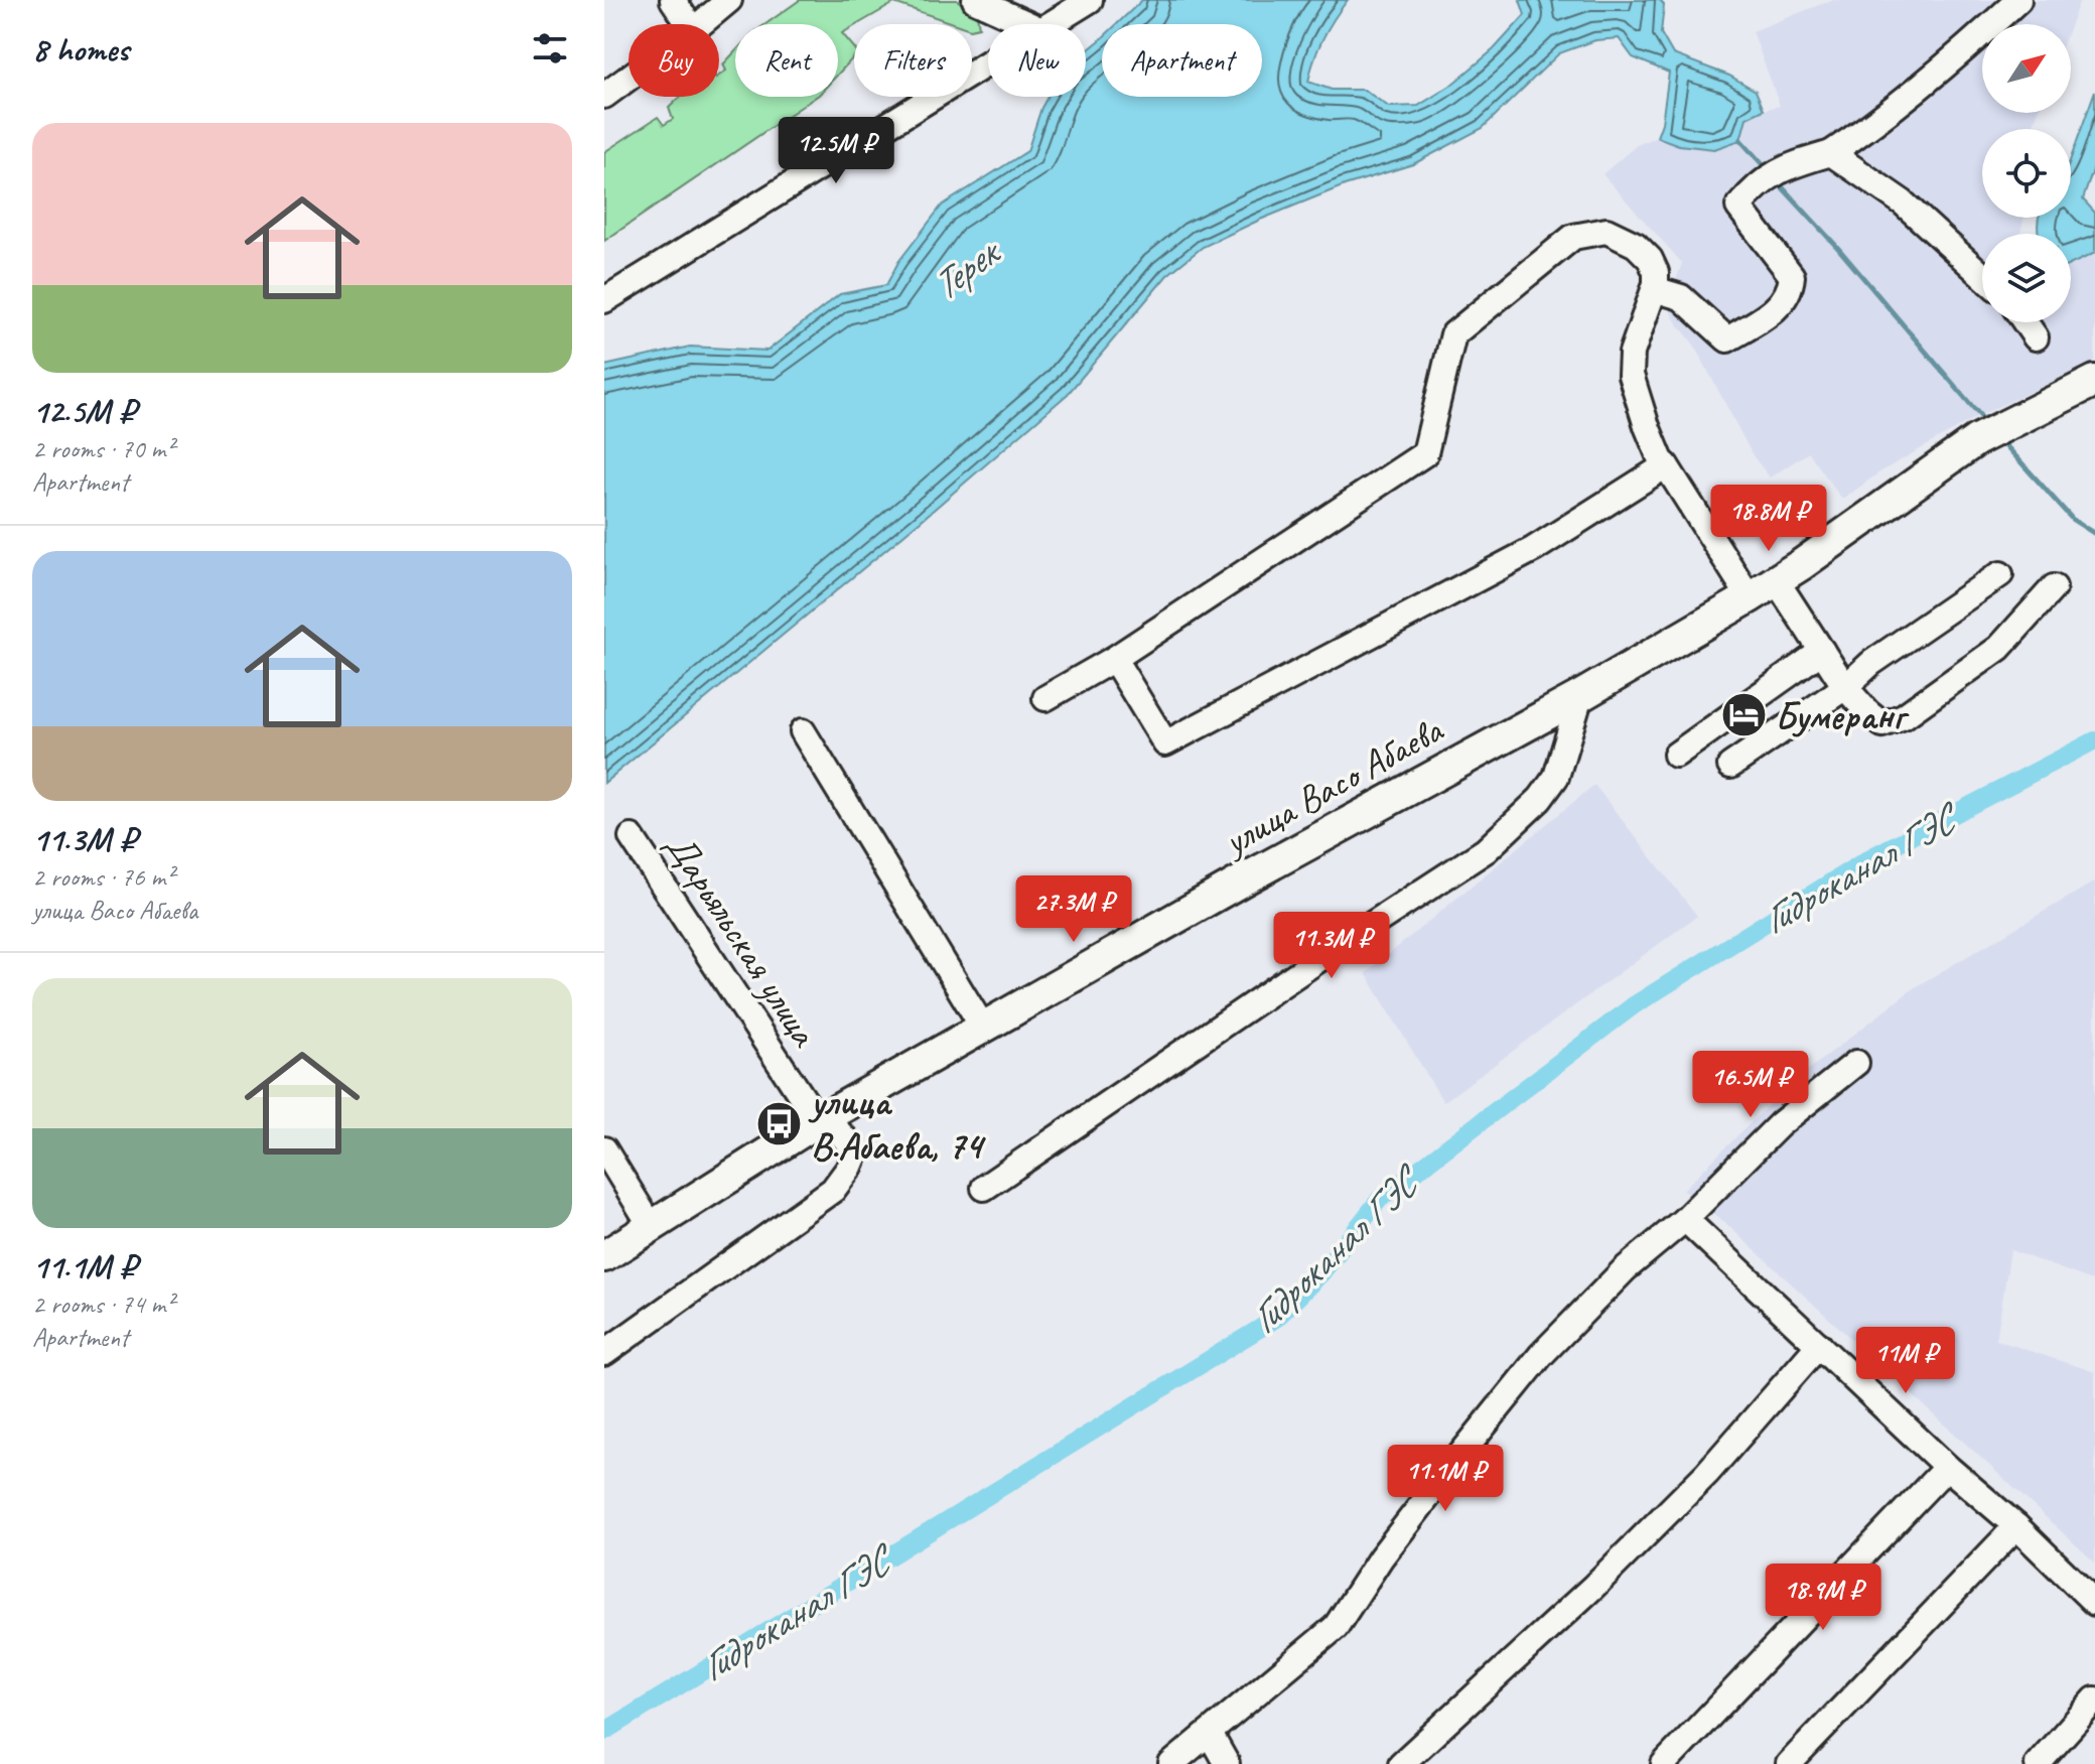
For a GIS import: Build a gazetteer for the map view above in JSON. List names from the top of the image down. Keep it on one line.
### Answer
{"streets":{"main road":["улица Васо Абаева"],"street":["Дарьяльская улица"]},"crossings":[["улица Васо Абаева","Дарьяльская улица"]],"water":["Терек","Гидроканал ГЭС"],"places":{"hotel":["Бумеранг"],"bus stop":["улица В.Абаева, 74"]},"north":"top right","page":{"heading":"8 homes","chip":["Buy","Rent","Filters","New","Apartment"],"list":[{"name":"12.5M ₽","note":"2 rooms · 70 m² · Apartment"},{"name":"11.3M ₽","note":"2 rooms · 76 m² · улица Васо Абаева"},{"name":"11.1M ₽","note":"2 rooms · 74 m² · Apartment"}],"price":["12.5M ₽","18.8M ₽","27.3M ₽","11.3M ₽","16.5M ₽","11M ₽","11.1M ₽","18.9M ₽"]}}
